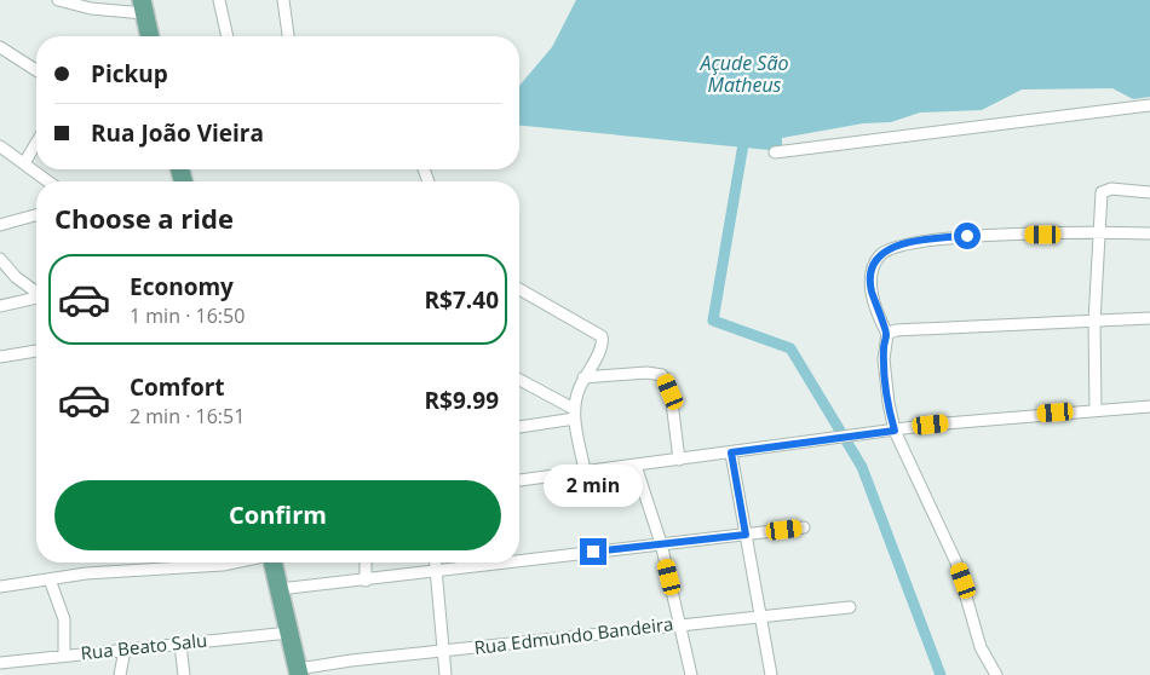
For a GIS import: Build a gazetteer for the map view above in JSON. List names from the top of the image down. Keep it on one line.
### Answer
{"streets":{"street":["Rua Edmundo Bandeira","Rua Beato Salu"]},"water":["Açude São Matheus"],"page":{"banner":["Pickup","Rua João Vieira"],"heading":"Choose a ride","list":[{"name":"Economy","note":"1 min · 16:50","value":"R$7.40"},{"name":"Comfort","note":"2 min · 16:51","value":"R$9.99"}],"bubble":"2 min","buttons":"Confirm"}}
